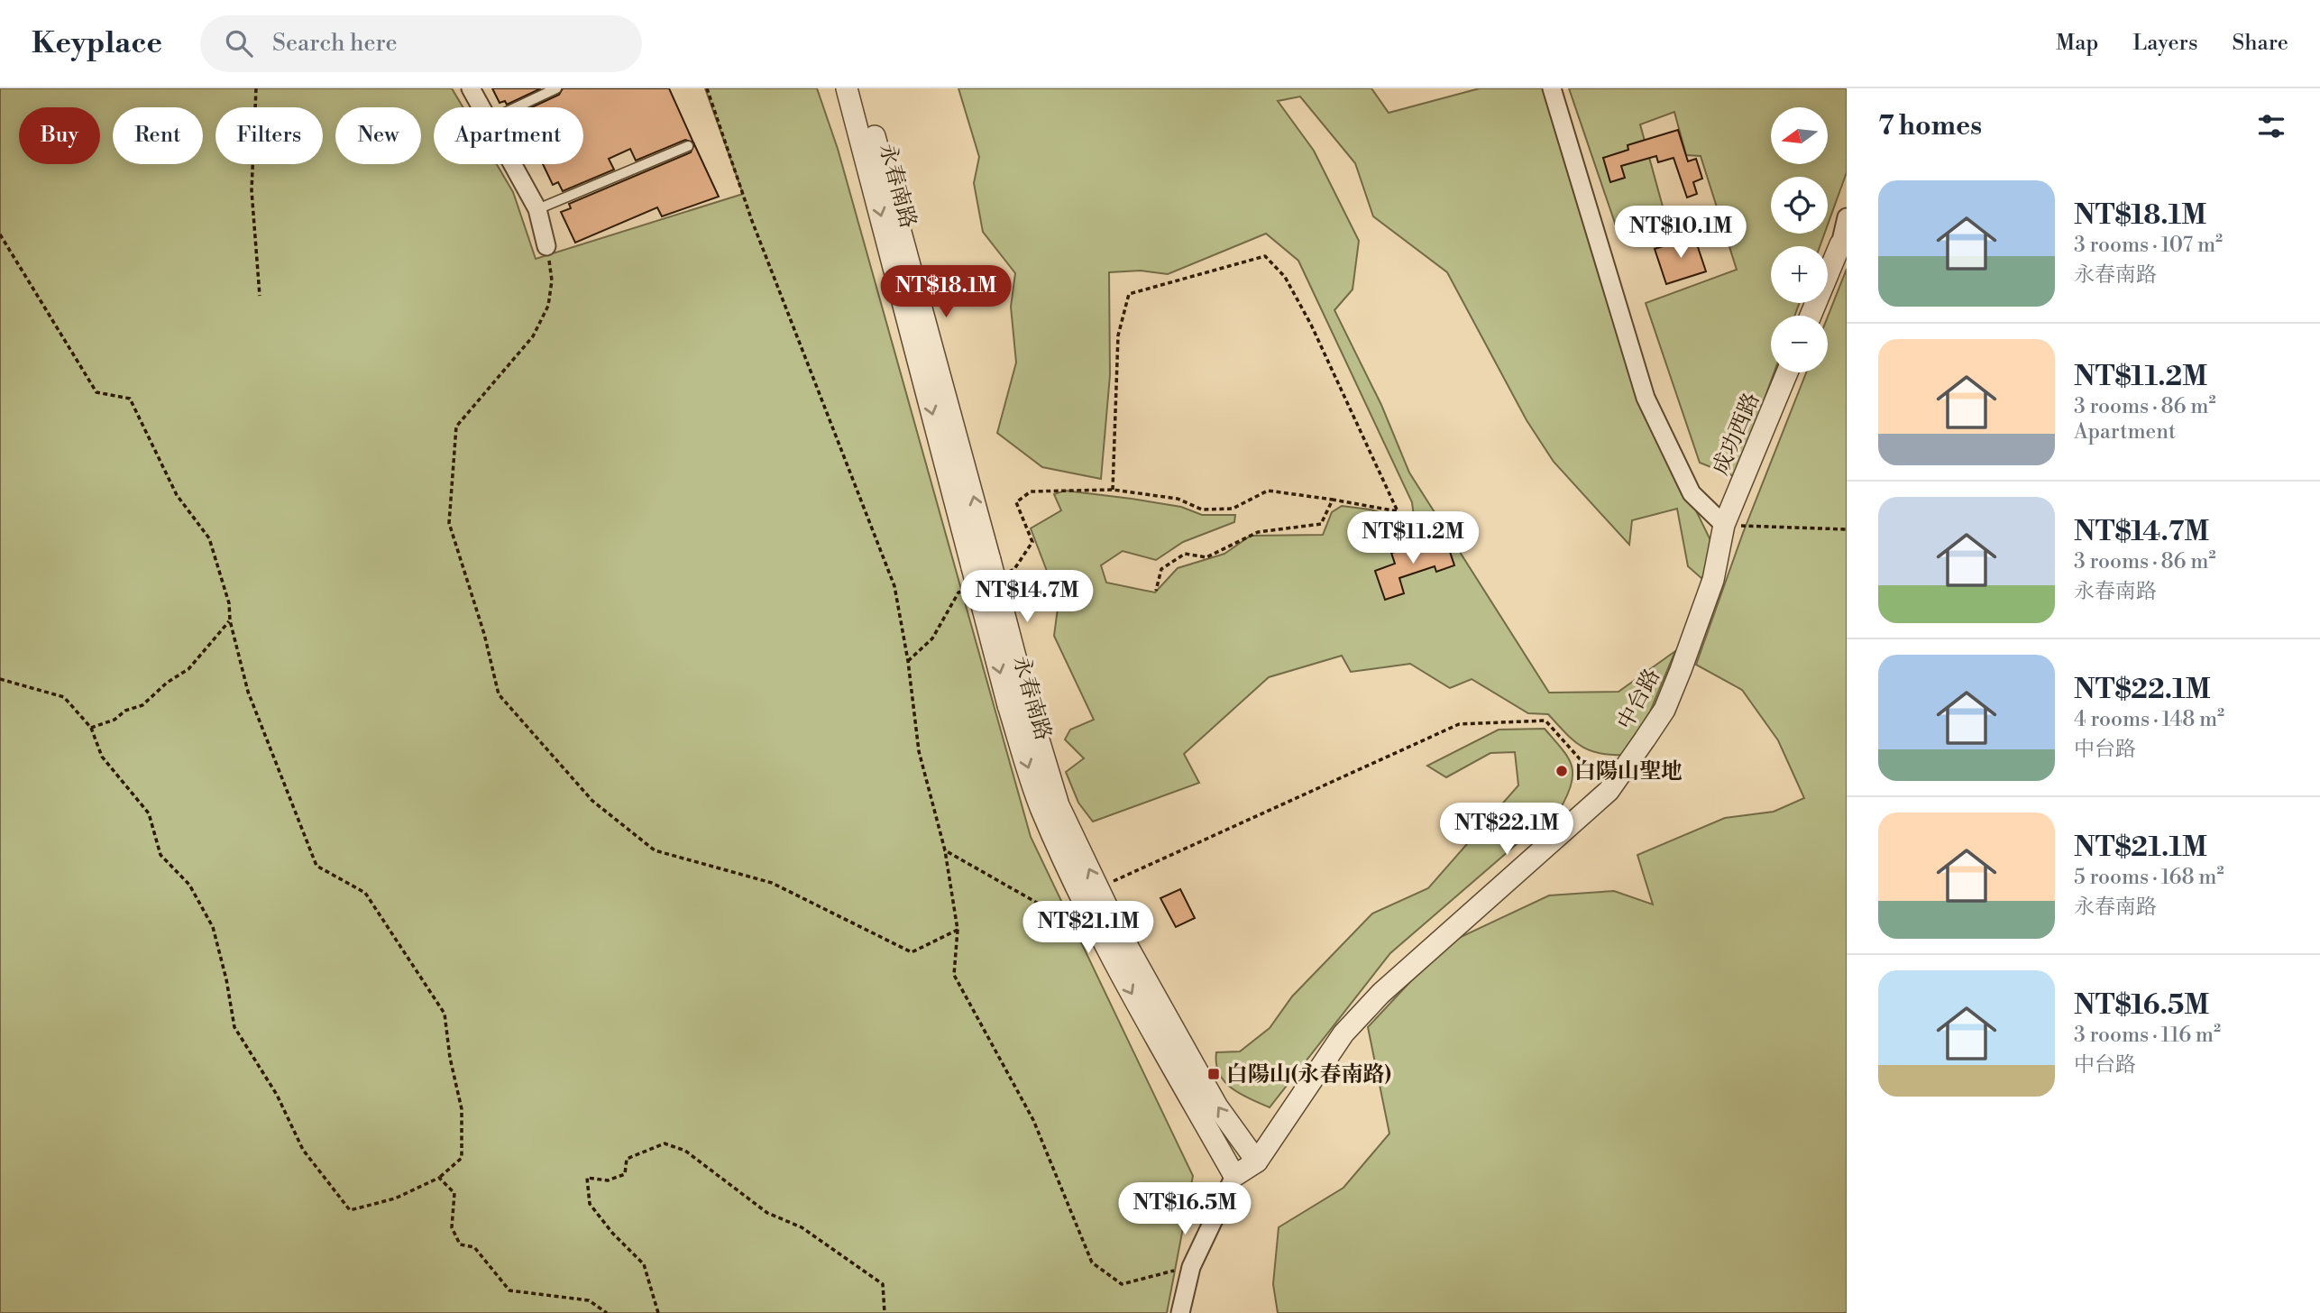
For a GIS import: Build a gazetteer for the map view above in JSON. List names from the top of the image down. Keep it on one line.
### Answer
{"streets":{"street":["永春南路","成功西路","中台路"]},"crossings":[["永春南路","中台路"],["成功西路","中台路"]],"places":{"other":["白陽山聖地"],"transit":["白陽山(永春南路)"]},"north":"left","page":{"header":"Keyplace","search":"Search here","nav":["Map","Layers","Share"],"heading":"7 homes","map_buttons":["+","−"],"chip":["Buy","Rent","Filters","New","Apartment"],"list":[{"name":"NT$18.1M","note":"3 rooms · 107 m² · 永春南路"},{"name":"NT$11.2M","note":"3 rooms · 86 m² · Apartment"},{"name":"NT$14.7M","note":"3 rooms · 86 m² · 永春南路"},{"name":"NT$22.1M","note":"4 rooms · 148 m² · 中台路"},{"name":"NT$21.1M","note":"5 rooms · 168 m² · 永春南路"},{"name":"NT$16.5M","note":"3 rooms · 116 m² · 中台路"}],"price":["NT$10.1M","NT$18.1M","NT$11.2M","NT$14.7M","NT$22.1M","NT$21.1M","NT$16.5M"]}}
